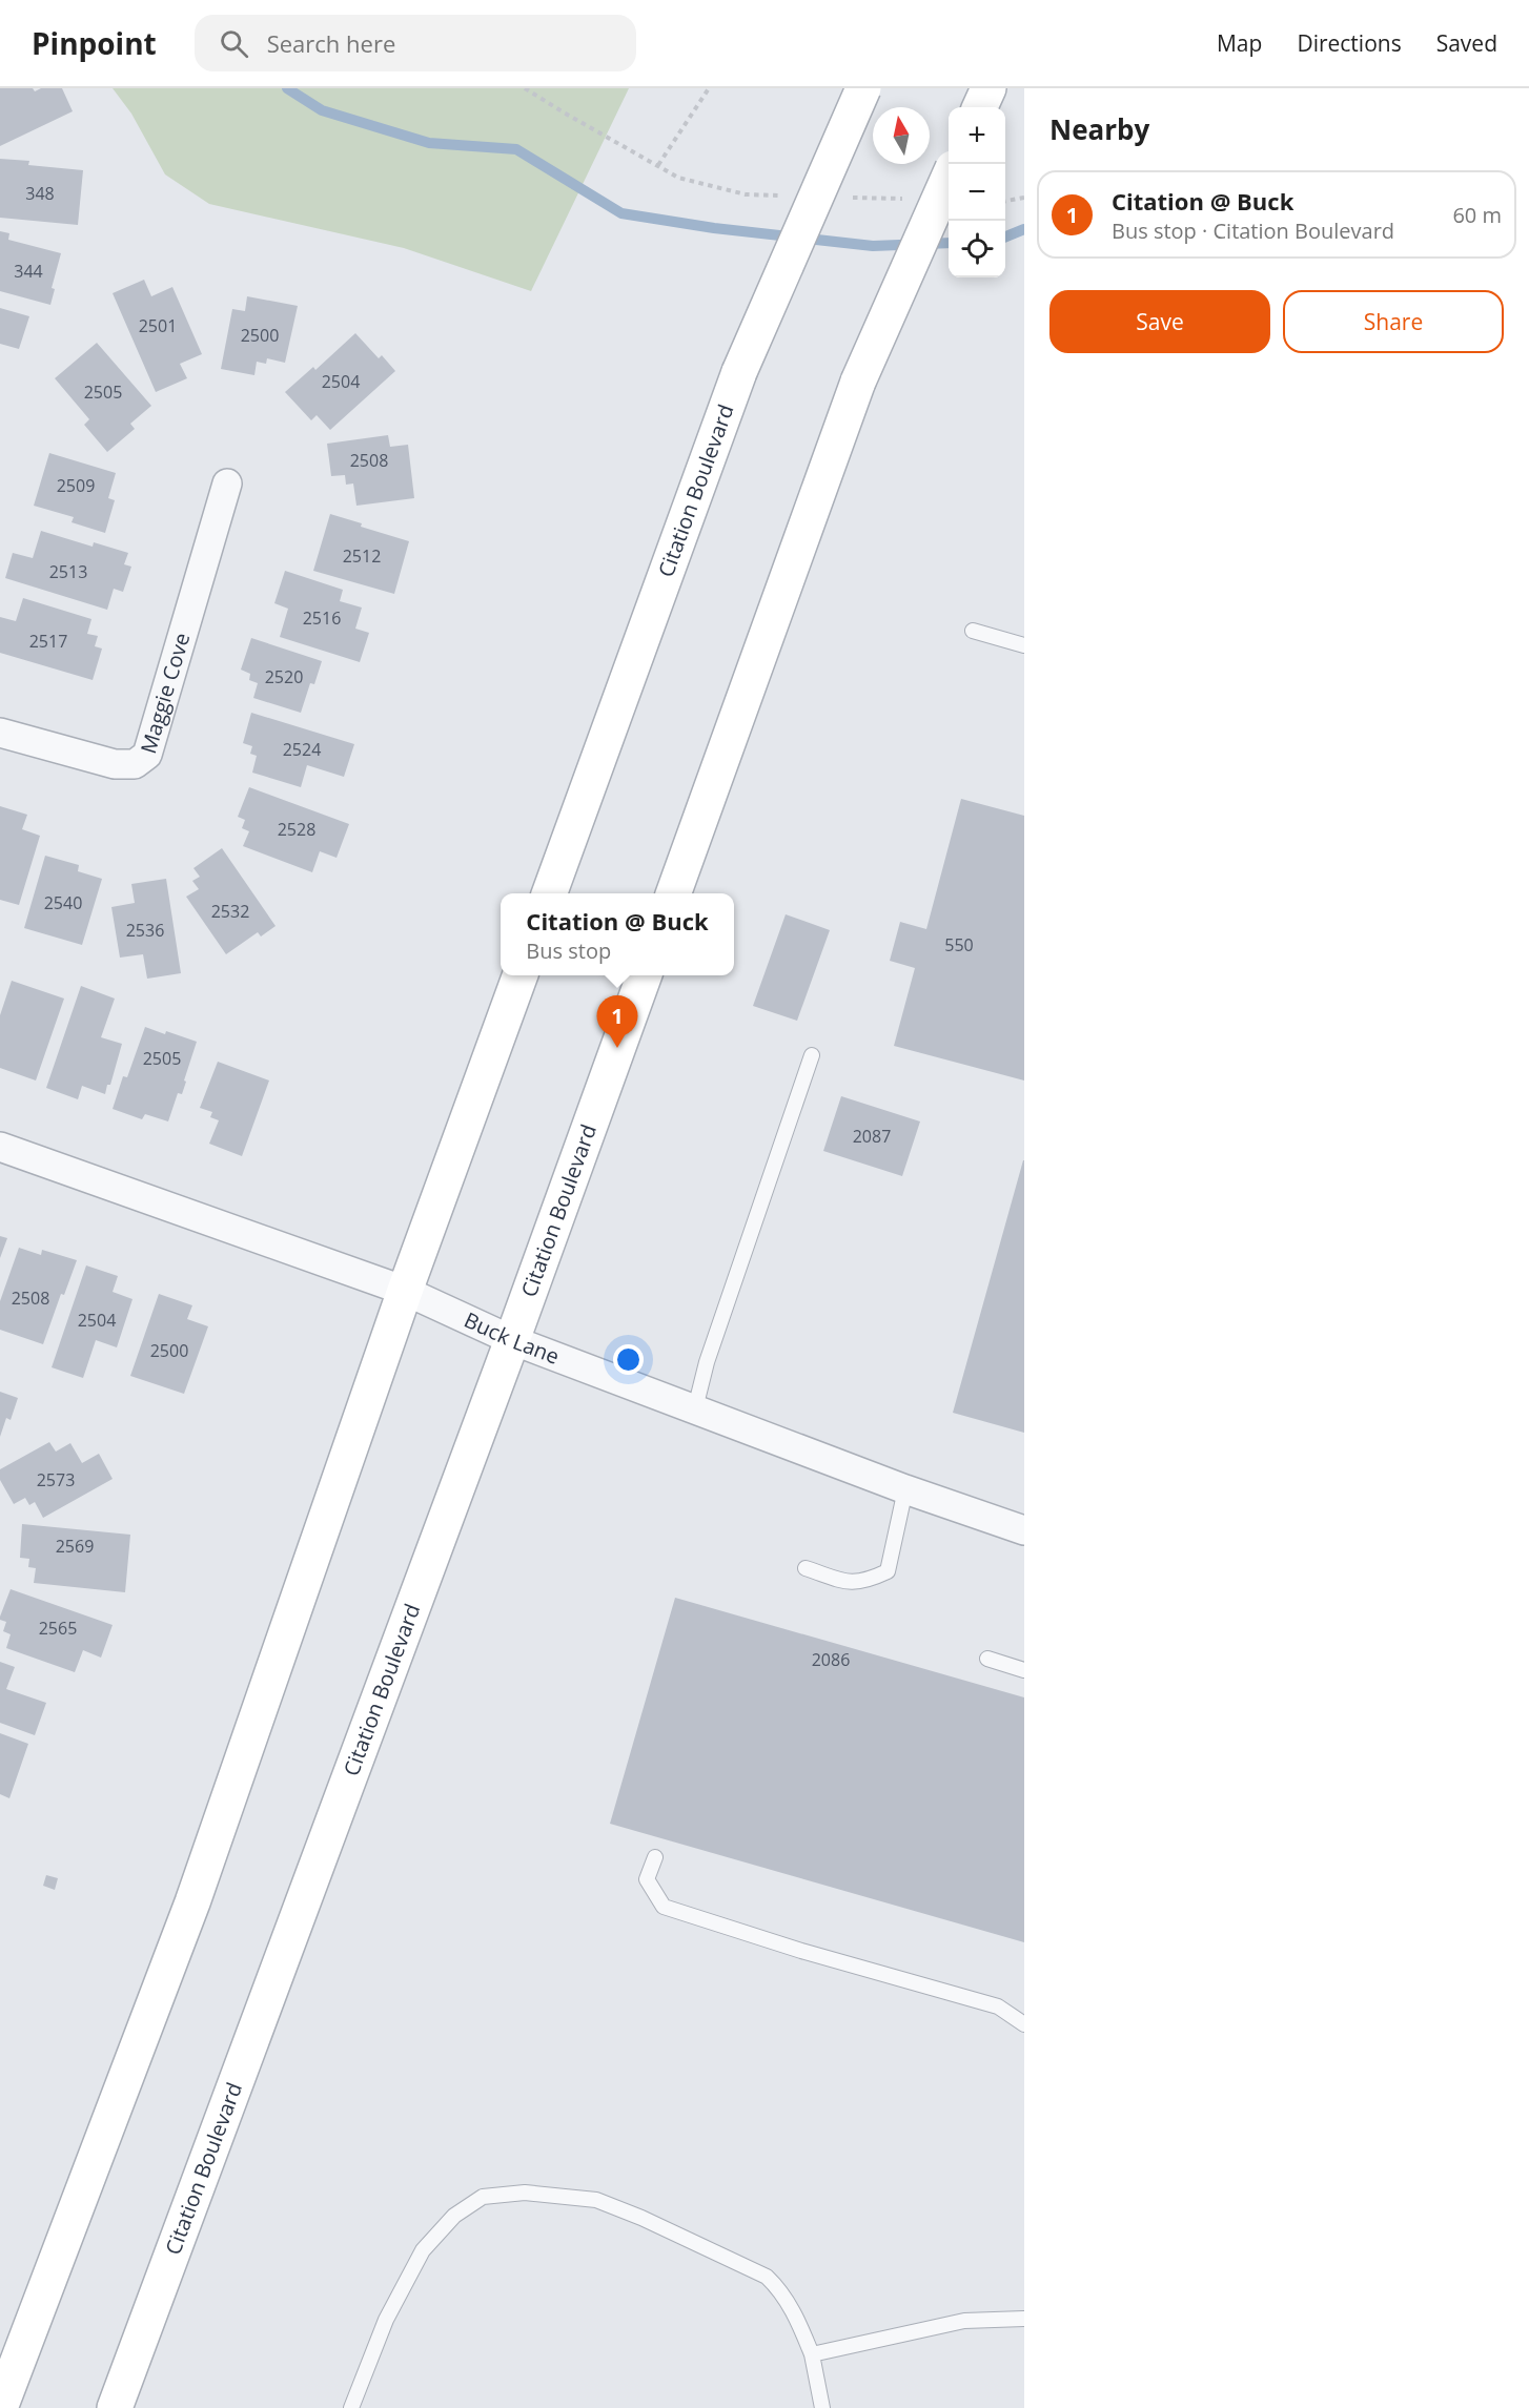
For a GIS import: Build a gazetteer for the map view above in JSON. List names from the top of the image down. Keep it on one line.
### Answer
{"streets":{"main road":["Citation Boulevard"],"street":["Maggie Cove","Buck Lane"]},"crossings":[["Citation Boulevard","Buck Lane"]],"house_numbers":["348","344","2501","2500","2504","2505","2508","2509","2512","2513","2516","2517","2520","2524","2528","2540","2532","2536","550","2505","2087","2508","2504","2500","2573","2569","2565","2086"],"north":"top","page":{"header":"Pinpoint","search":"Search here","nav":["Map","Directions","Saved"],"heading":"Nearby","map_buttons":["+","−"],"list":[{"mark":"1","name":"Citation @ Buck","note":"Bus stop · Citation Boulevard","value":"60 m"}],"buttons":["Save","Share"],"popup":["Citation @ Buck","Bus stop"],"pins":"1"}}
